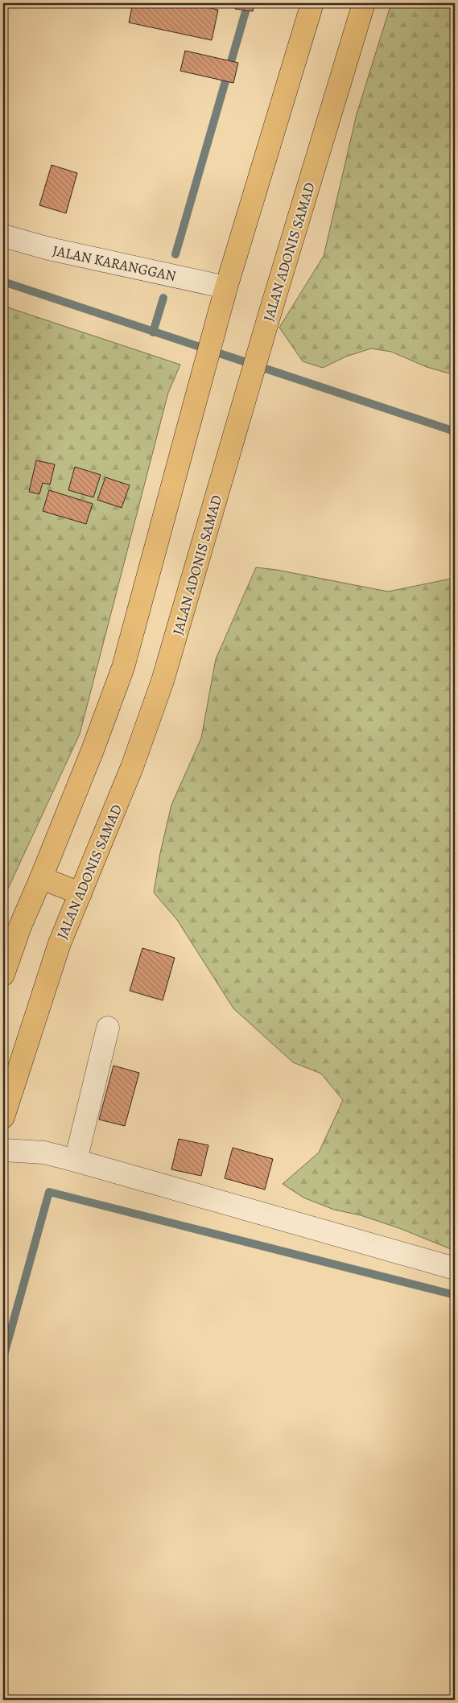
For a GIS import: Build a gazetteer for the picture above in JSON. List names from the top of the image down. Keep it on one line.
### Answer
{"streets":{"highway":["JALAN ADONIS SAMAD"],"street":["JALAN KARANGGAN"]}}
